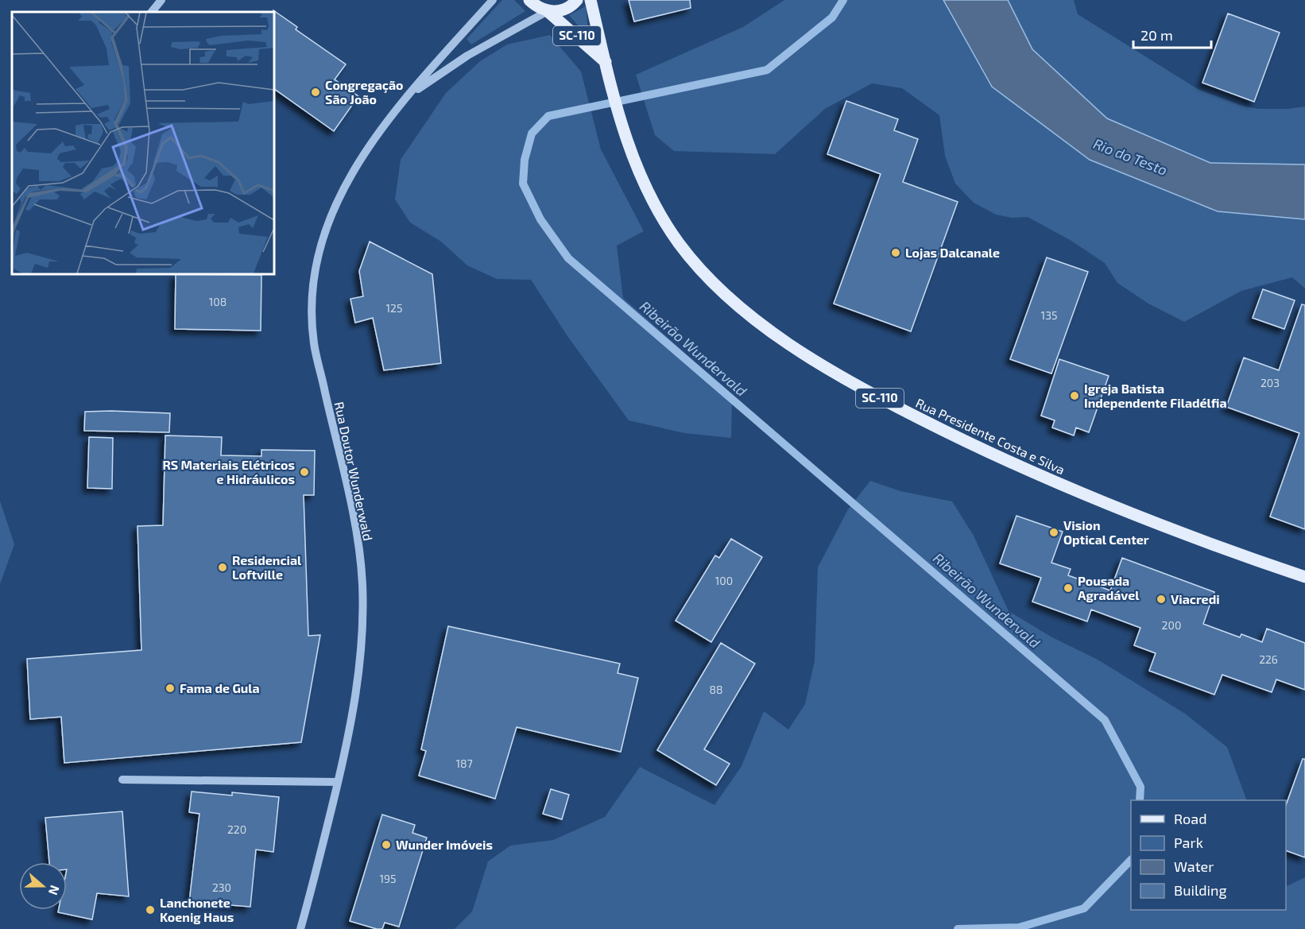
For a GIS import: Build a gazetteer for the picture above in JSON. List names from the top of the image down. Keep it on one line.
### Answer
{"streets":{"main road":["SC-110","Rua Presidente Costa e Silva"],"street":["Rua Doutor Wunderwald"]},"crossings":[["SC-110","Rua Presidente Costa e Silva"],["SC-110","Rua Doutor Wunderwald"]],"water":["Rio do Testo","Ribeirão Wundervald"],"places":["Congregação São João","Lojas Dalcanale","Igreja Batista Independente Filadélfia","RS Materiais Elétricos e Hidráulicos","Vision Optical Center","Residencial Loftville","Pousada Agradável","Viacredi","Fama de Gula","Wunder Imóveis","Lanchonete Koenig Haus"],"house_numbers":["108","125","135","203","100","200","226","88","187","220","195","230"],"legend":["Road","Park","Water","Building"],"scale_bar":"20 m","north":"right"}
